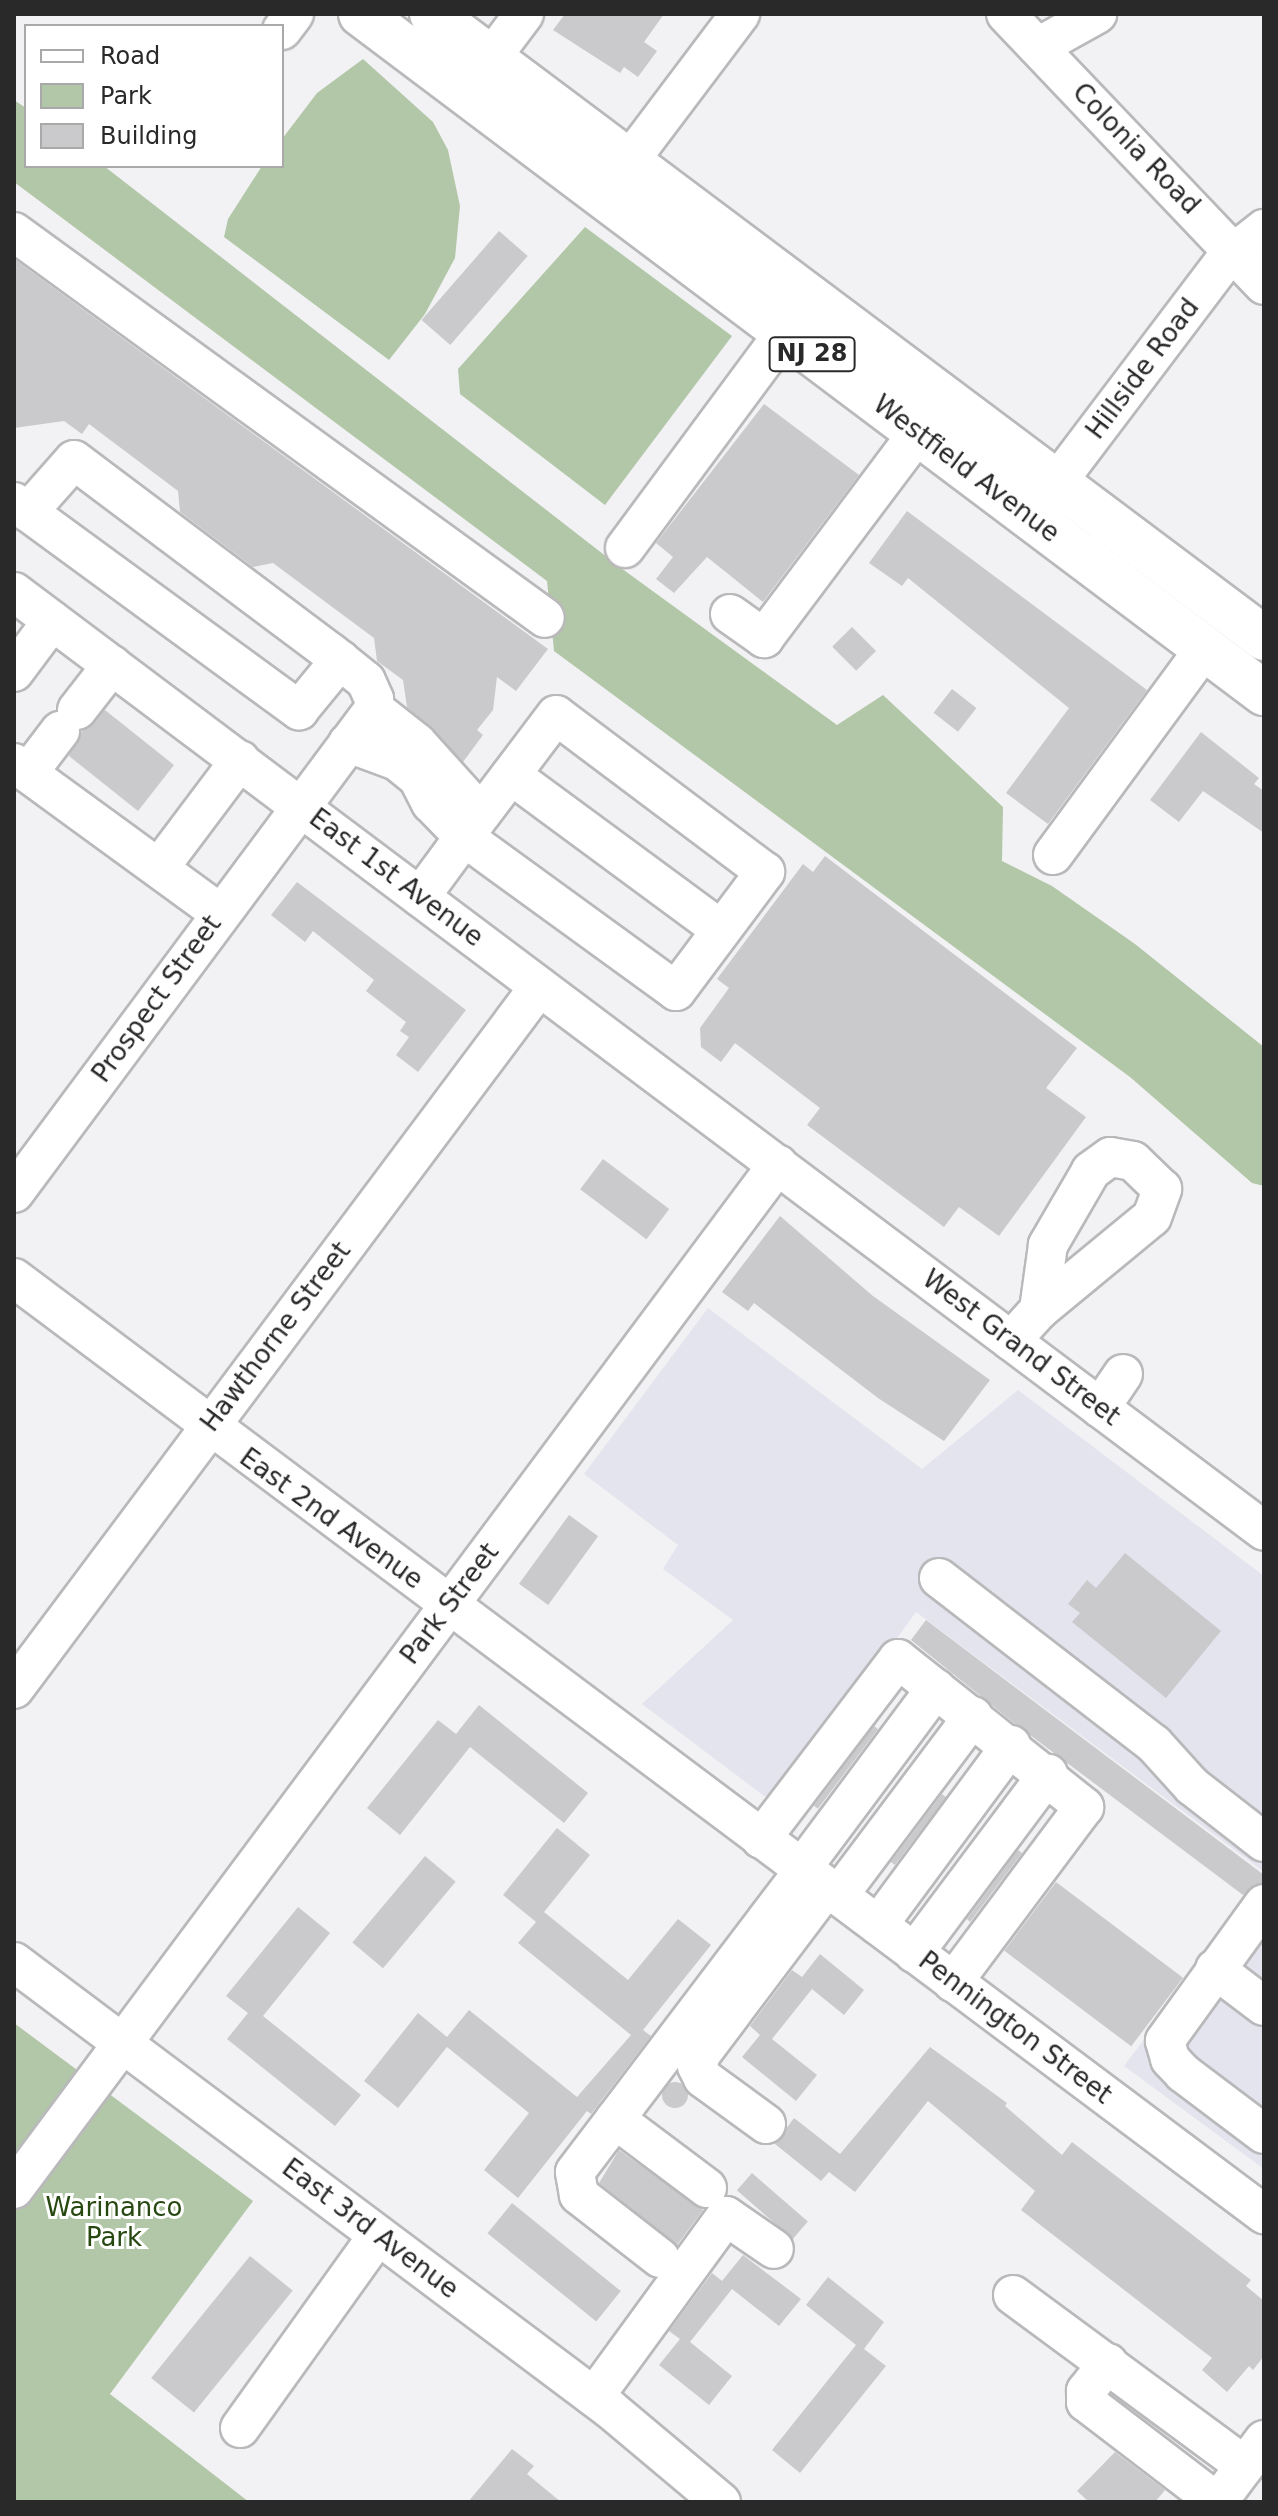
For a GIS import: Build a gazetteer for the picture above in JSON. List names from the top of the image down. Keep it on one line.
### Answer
{"streets":{"main road":["NJ 28","Westfield Avenue"],"street":["Colonia Road","Hillside Road","East 1st Avenue","Prospect Street","Hawthorne Street","West Grand Street","East 2nd Avenue","Park Street","Pennington Street","East 3rd Avenue"]},"crossings":[["Colonia Road","Hillside Road"],["Hillside Road","Westfield Avenue"],["East 1st Avenue","Prospect Street"],["East 1st Avenue","Hawthorne Street"],["East 1st Avenue","West Grand Street"],["East 1st Avenue","Park Street"],["Hawthorne Street","East 2nd Avenue"],["West Grand Street","Park Street"],["East 2nd Avenue","Park Street"],["East 2nd Avenue","Pennington Street"],["Park Street","East 3rd Avenue"]],"parks":["Warinanco Park"],"legend":["Road","Park","Building"]}
